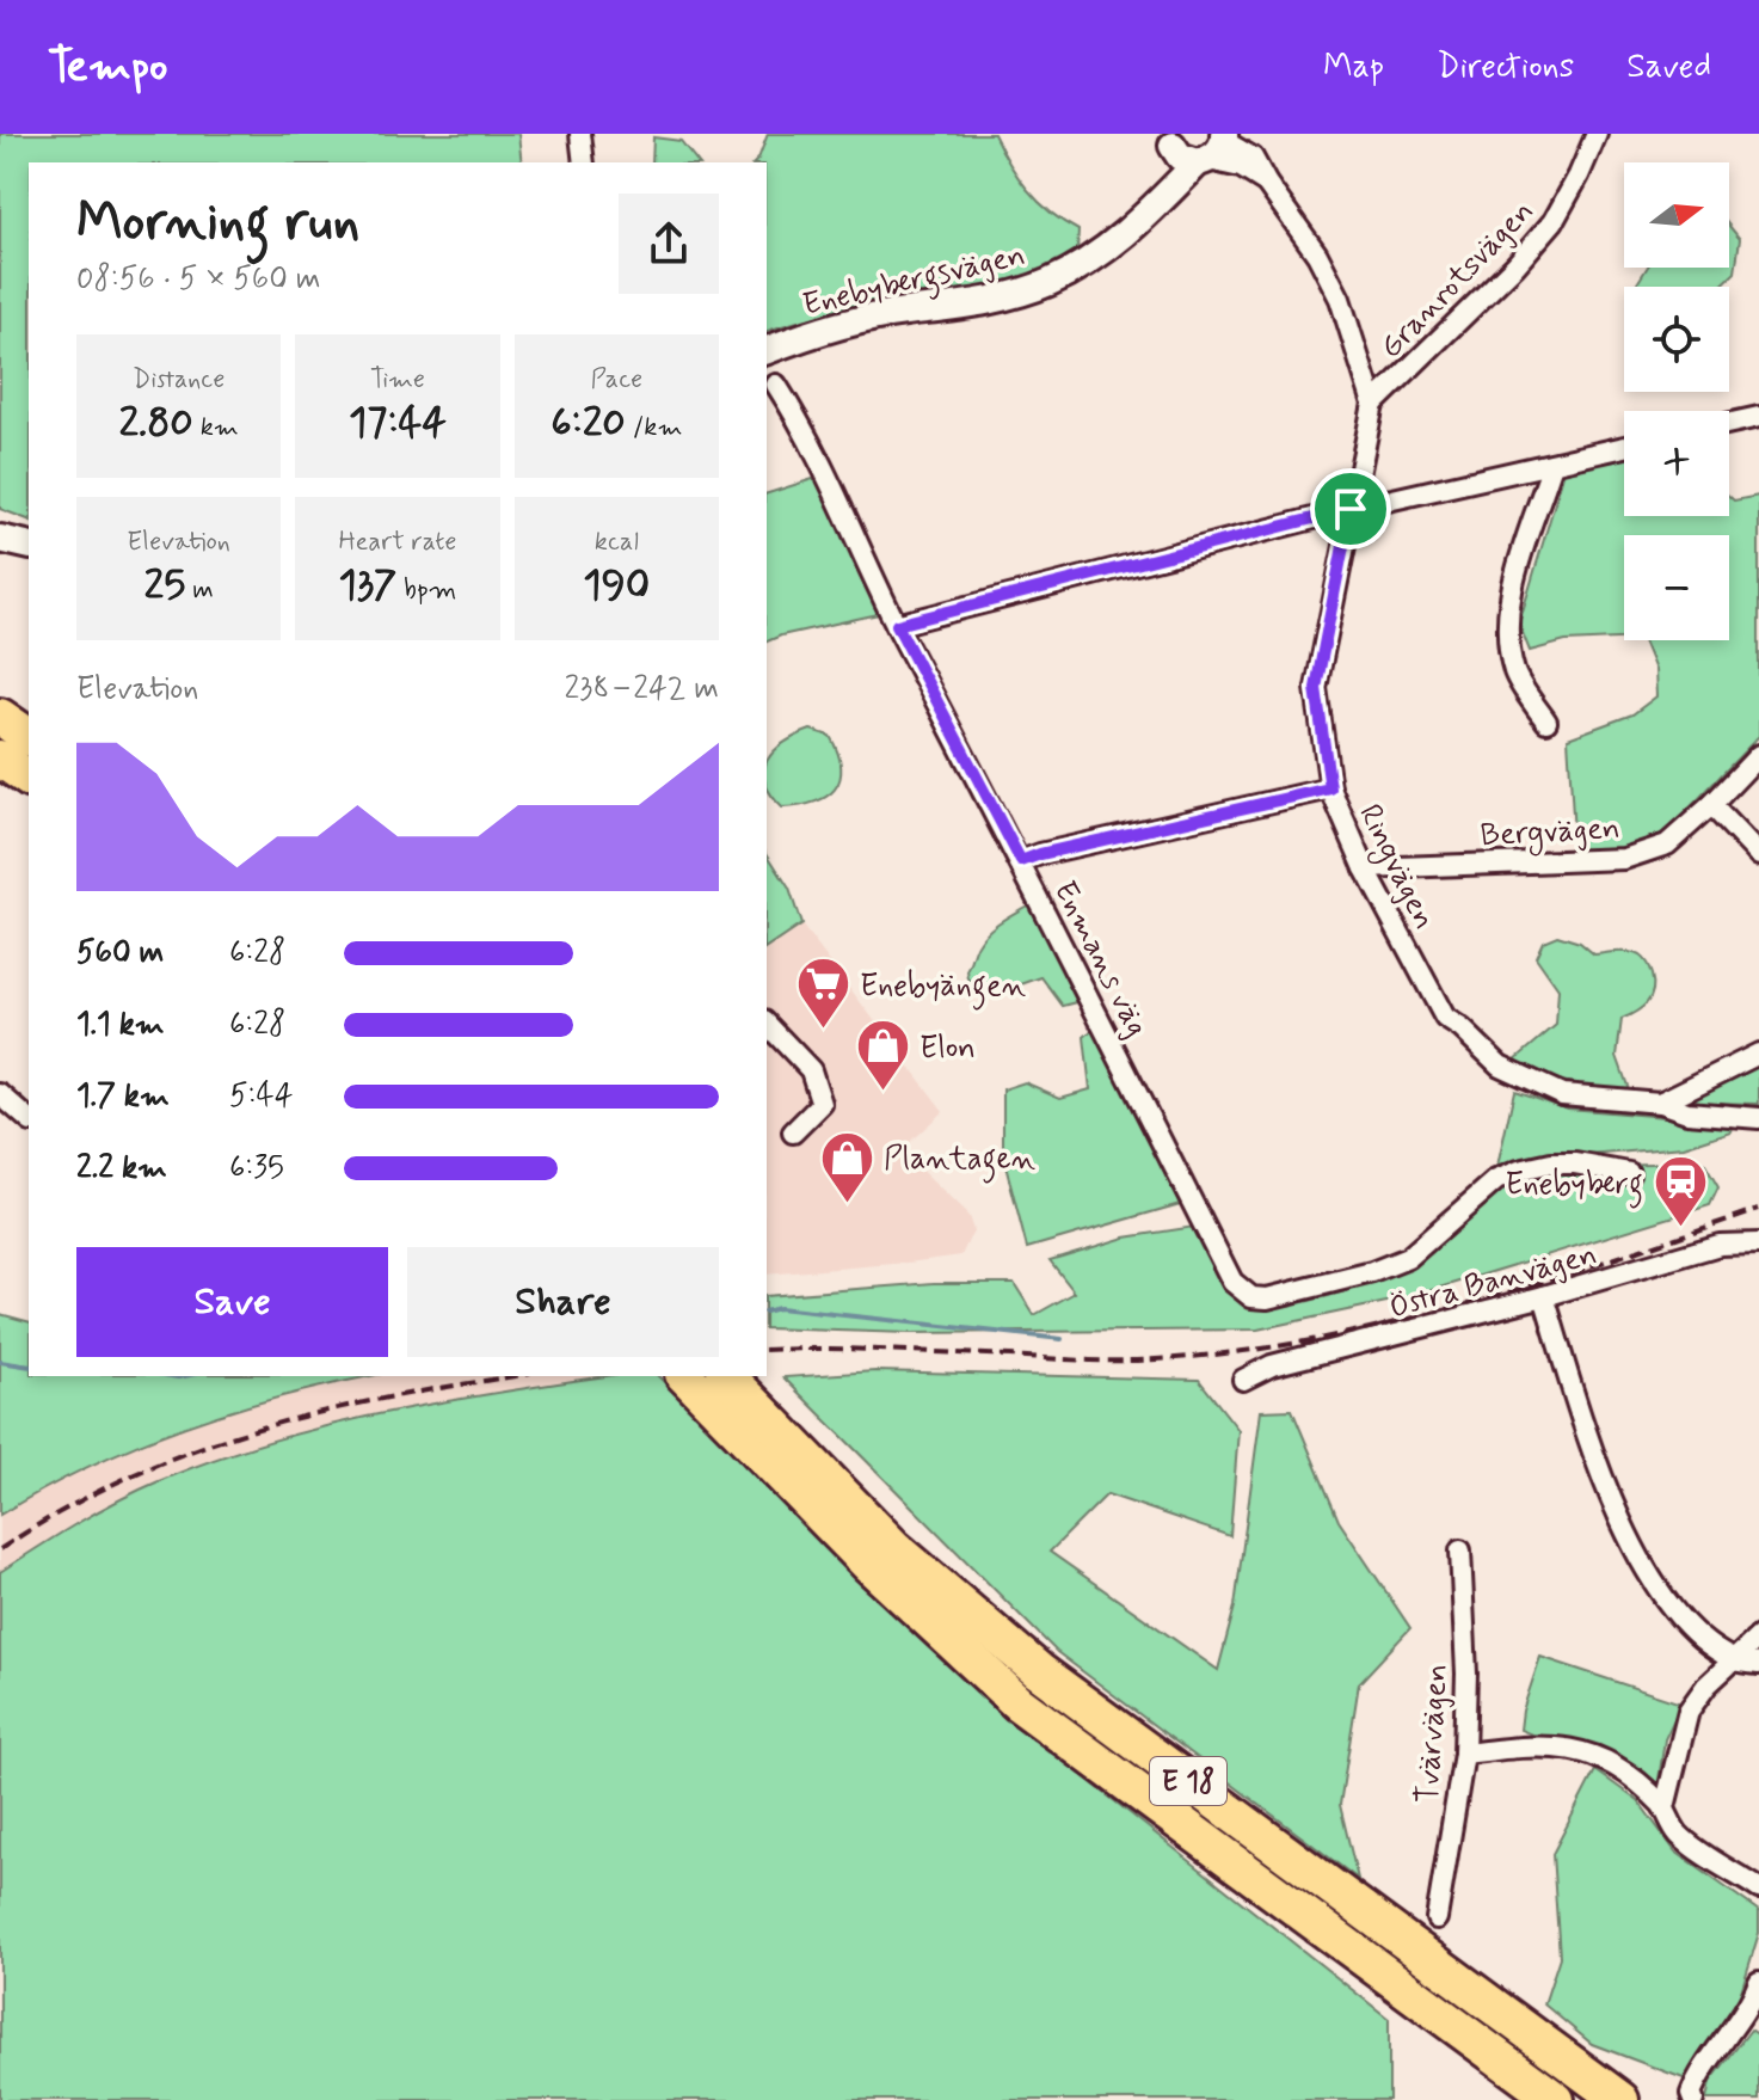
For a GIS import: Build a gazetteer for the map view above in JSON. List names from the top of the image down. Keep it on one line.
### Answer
{"streets":{"highway":["E 18"],"main road":["Enebybergsvägen"],"street":["Granrotsvägen","Bergvägen","Ringvägen","Enmans väg","Östra Banvägen","Tvärvägen"]},"crossings":[["Enebybergsvägen","Ringvägen"],["Granrotsvägen","Ringvägen"],["Bergvägen","Ringvägen"]],"places":{"supermarket":["Enebyängen"],"shop":["Elon","Plantagen"],"station":["Enebyberg"]},"north":"right","page":{"header":"Tempo","nav":["Map","Directions","Saved"],"map_buttons":["+","−"],"heading":["Morning run","08:56 · 5 × 560 m"],"stats":[["Distance","2.80 km"],["Time","17:44"],["Pace","6:20 /km"],["Elevation","25 m"],["Heart rate","137 bpm"],["kcal","190"]],"chart":["Elevation","238–242 m"],"list":[{"name":"560 m","note":"6:28"},{"name":"1.1 km","note":"6:28"},{"name":"1.7 km","note":"5:44"},{"name":"2.2 km","note":"6:35"}],"buttons":["Save","Share"]}}
